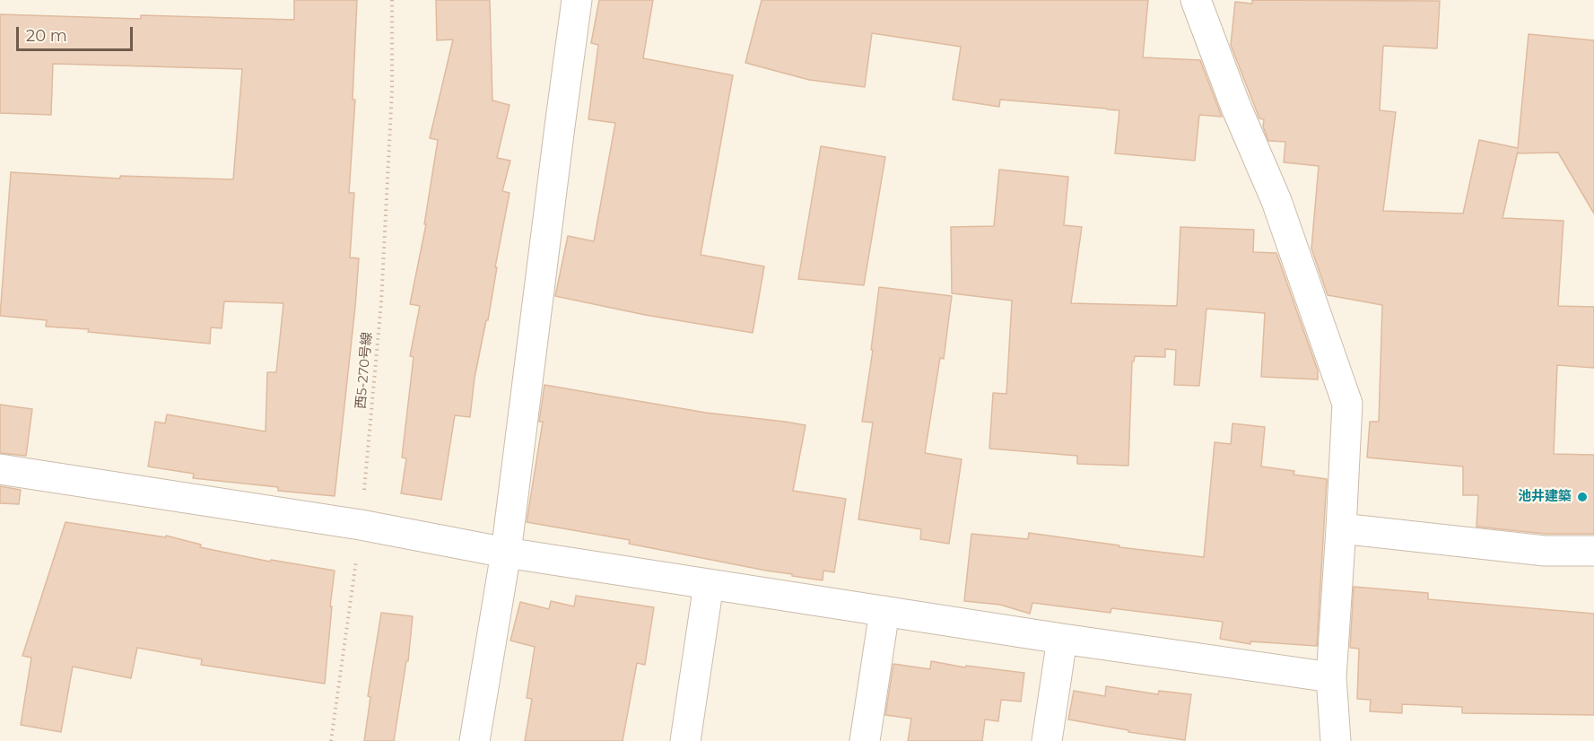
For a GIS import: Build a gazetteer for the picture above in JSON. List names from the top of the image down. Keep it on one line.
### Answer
{"streets":{"path":["西5-270号線"]},"places":["池井建築"],"scale_bar":"20 m"}
